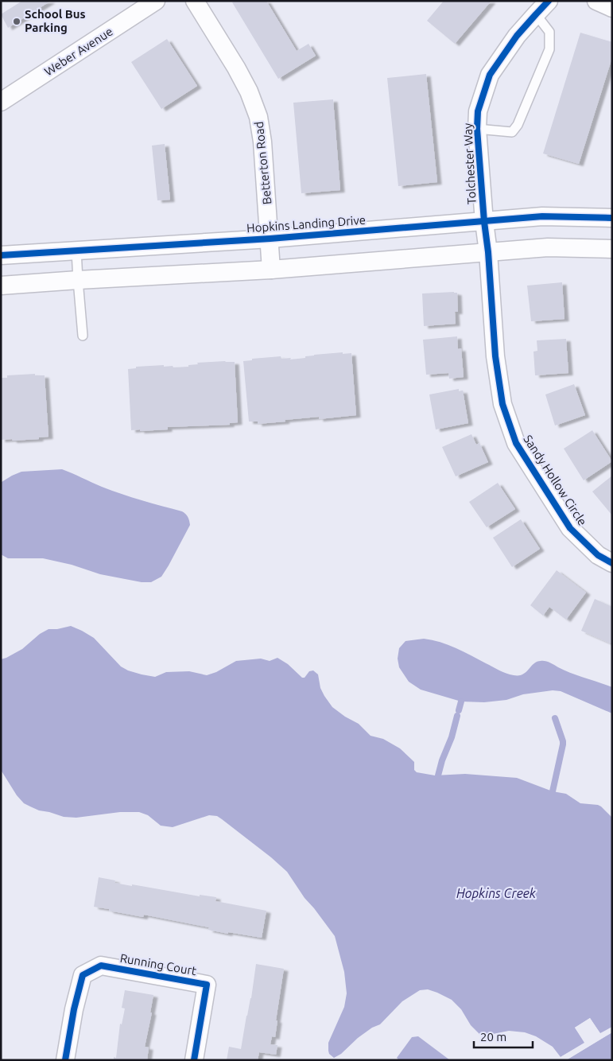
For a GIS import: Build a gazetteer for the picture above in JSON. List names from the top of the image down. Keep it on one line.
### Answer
{"streets":{"street":["Weber Avenue","Betterton Road","Tolchester Way","Hopkins Landing Drive","Sandy Hollow Circle","Running Court"]},"crossings":[["Betterton Road","Hopkins Landing Drive"],["Tolchester Way","Hopkins Landing Drive"],["Tolchester Way","Sandy Hollow Circle"]],"water":["Hopkins Creek"],"places":["School Bus Parking"],"scale_bar":"20 m"}
